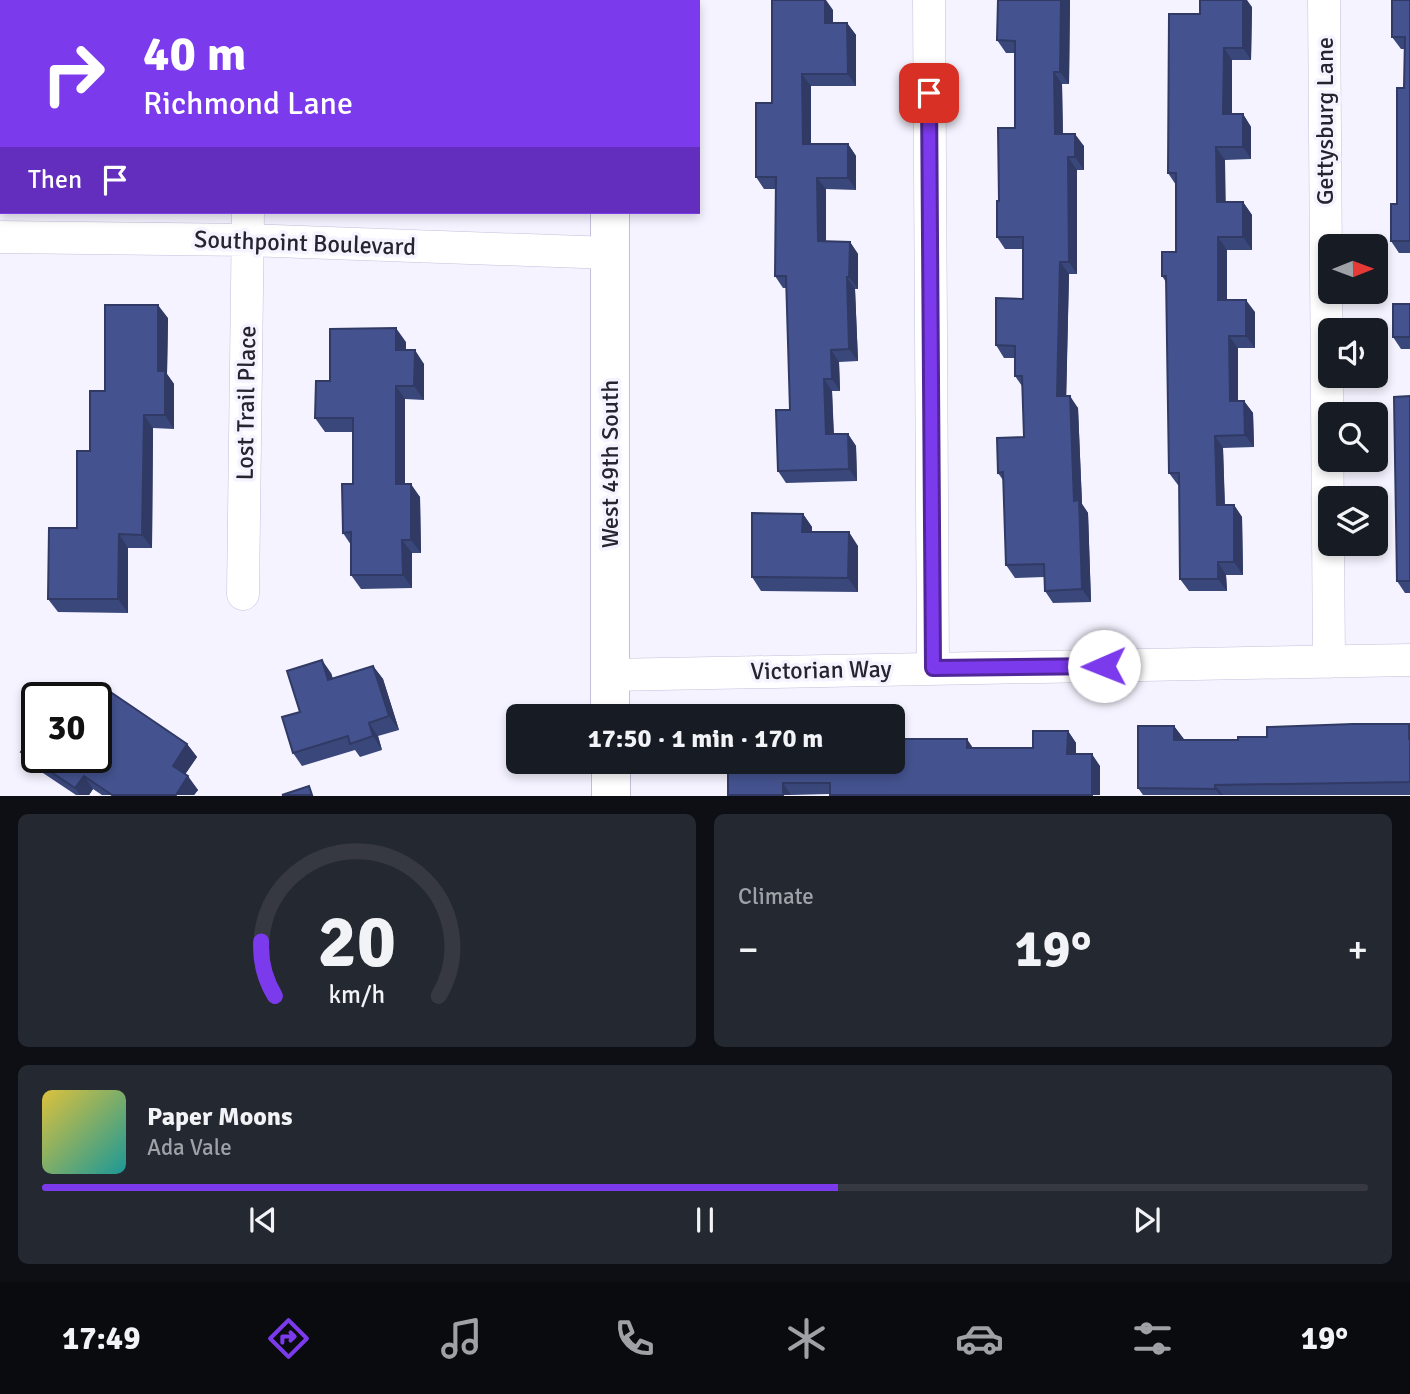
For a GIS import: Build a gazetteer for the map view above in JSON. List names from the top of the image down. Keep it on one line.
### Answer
{"streets":{"street":["Gettysburg Lane","Southpoint Boulevard","Lost Trail Place","West 49th South","Victorian Way"]},"crossings":[["Gettysburg Lane","Victorian Way"],["Southpoint Boulevard","Lost Trail Place"],["Southpoint Boulevard","West 49th South"],["West 49th South","Victorian Way"]],"north":"right","page":{"turn":["40 m","Richmond Lane"],"then":"Then","limit":"30","trip":"17:50 · 1 min · 170 m","tile":"Climate","heat":["−","19°","+"],"song":["Paper Moons","Ada Vale"],"tabs":["17:49","19°"],"gauge":["20","km/h"]}}
